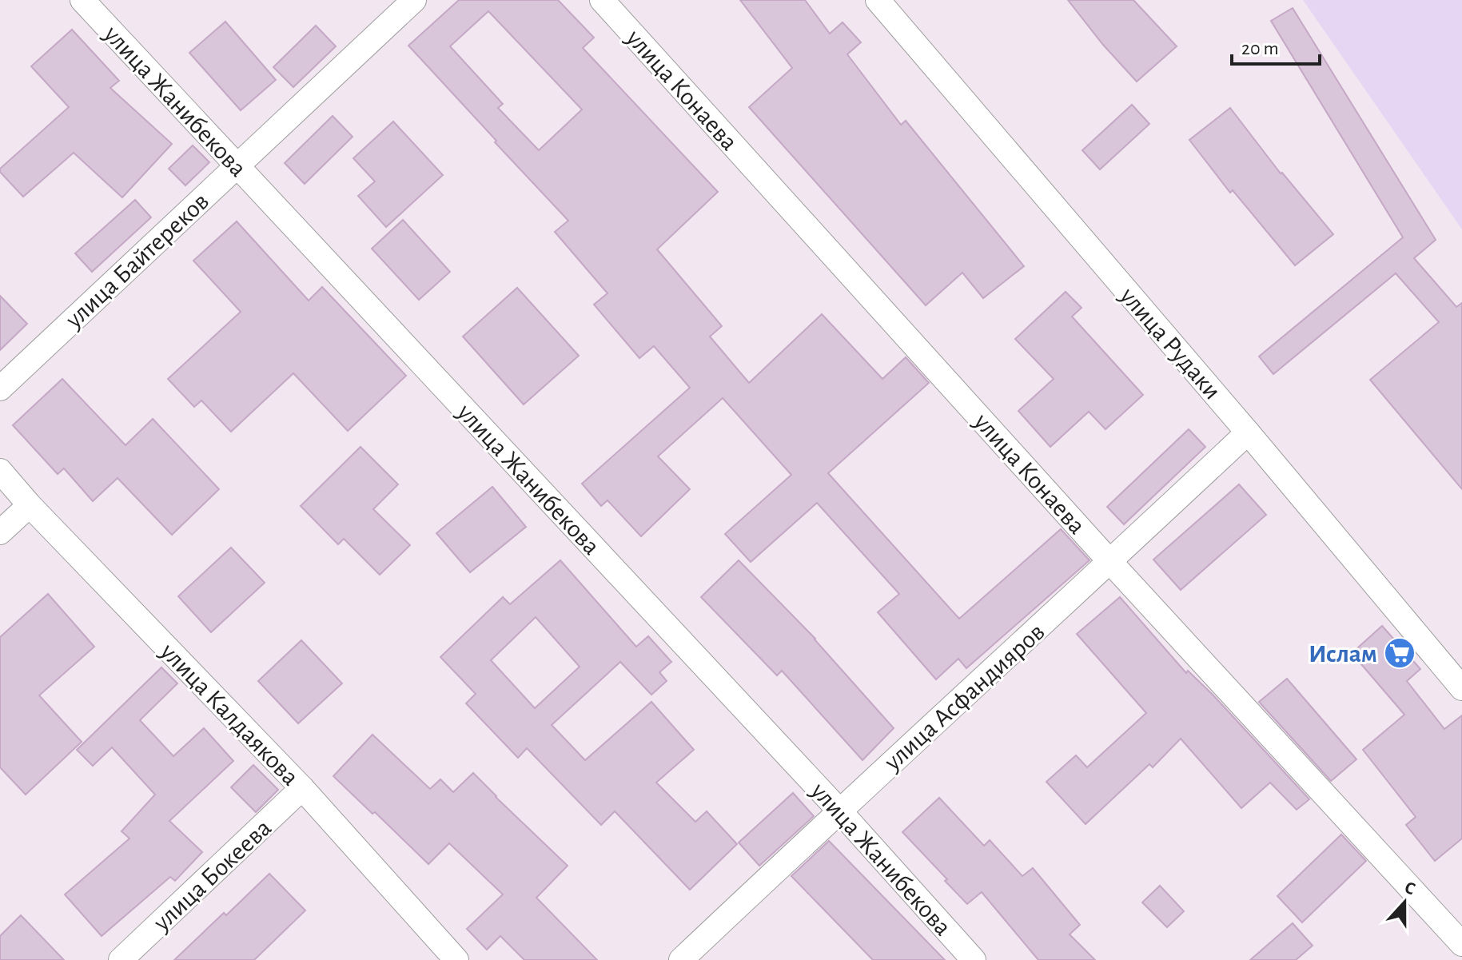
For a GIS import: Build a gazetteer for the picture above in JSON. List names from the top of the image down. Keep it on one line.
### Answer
{"streets":{"street":["улица Конаева","улица Жанибекова","улица Байтереков","улица Рудаки","улица Асфандияров","улица Калдаякова","улица Бокеева"]},"crossings":[["улица Конаева","улица Асфандияров"],["улица Жанибекова","улица Байтереков"],["улица Жанибекова","улица Асфандияров"],["улица Рудаки","улица Асфандияров"],["улица Калдаякова","улица Бокеева"]],"places":{"supermarket":["Ислам"]},"scale_bar":"20 m","north":"top"}
